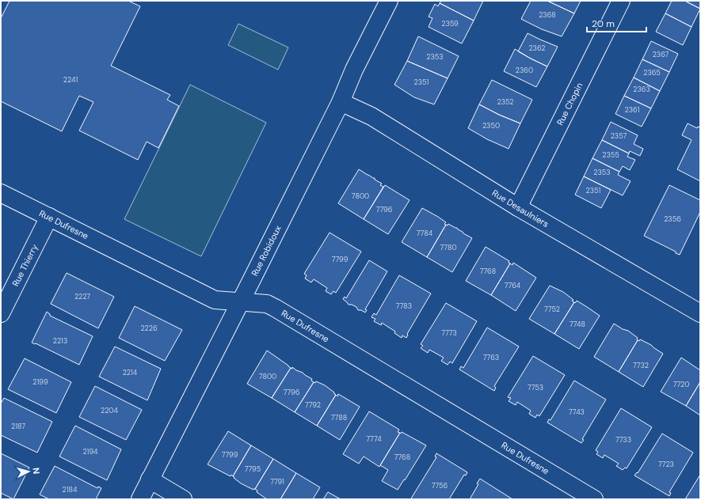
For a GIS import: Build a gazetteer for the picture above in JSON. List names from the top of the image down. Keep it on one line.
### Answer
{"streets":{"street":["Rue Chopin","Rue Desaulniers","Rue Dufresne","Rue Robidoux","Rue Thierry"]},"crossings":[["Rue Chopin","Rue Desaulniers"],["Rue Desaulniers","Rue Robidoux"],["Rue Dufresne","Rue Robidoux"],["Rue Dufresne","Rue Thierry"]],"house_numbers":["2368","2359","2362","2367","2353","2360","2365","2241","2351","2363","2352","2361","2350","2357","2355","2353","2351","7800","7796","2356","7784","7780","7799","7768","7764","2227","7783","7752","7748","2226","7773","2213","7763","7732","2214","7800","2199","7720","7753","7796","7792","2204","7743","7788","2187","7774","7733","2194","7799","7768","7723","7795","7791","7756","2184"],"scale_bar":"20 m","north":"right"}
